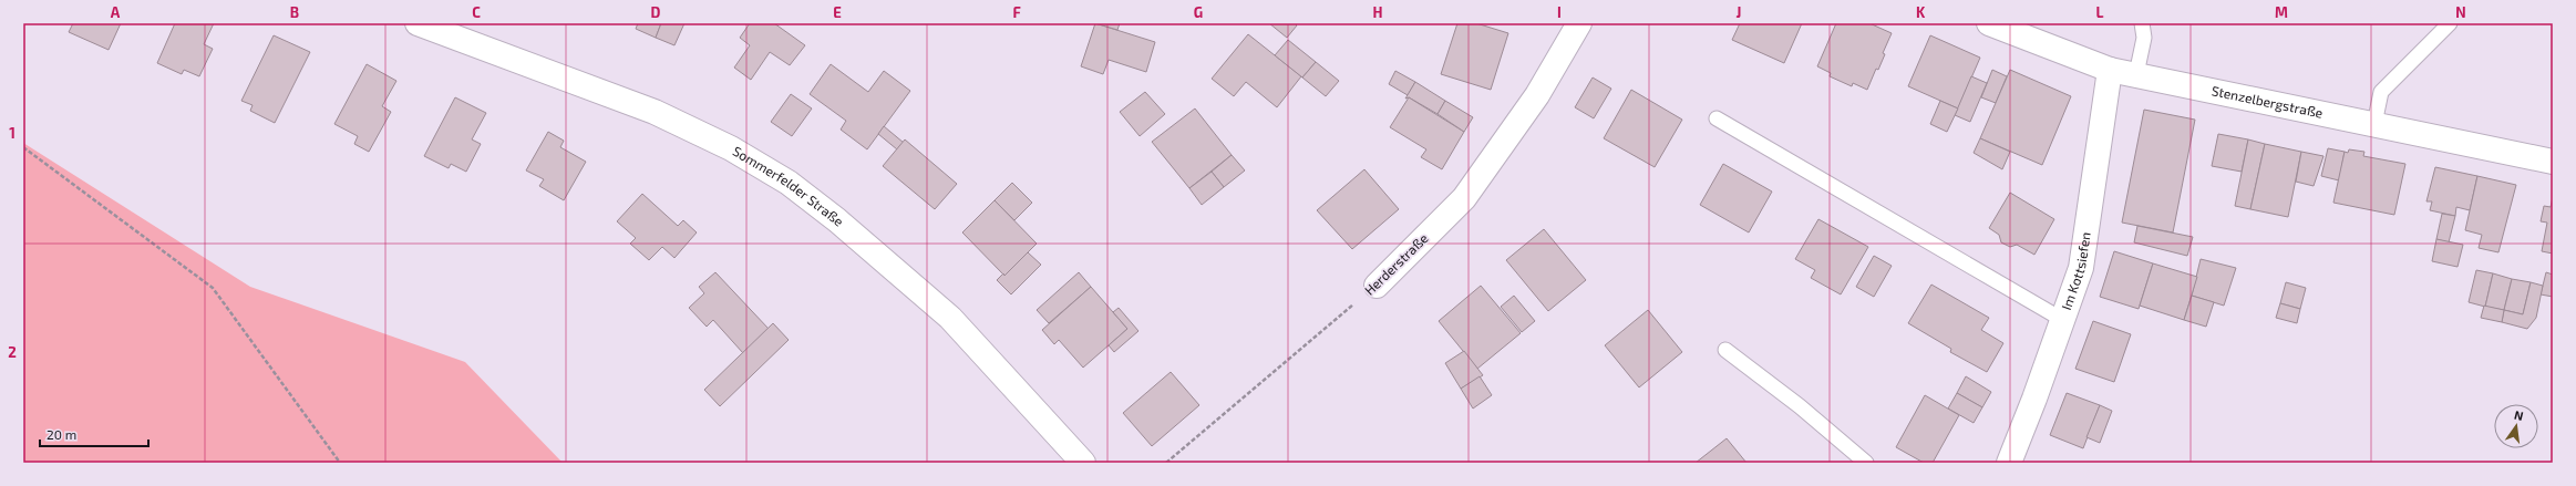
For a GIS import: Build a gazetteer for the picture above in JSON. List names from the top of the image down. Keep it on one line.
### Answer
{"streets":{"street":["Stenzelbergstraße","Sommerfelder Straße","Herderstraße","Im Kottsiefen"]},"crossings":[["Stenzelbergstraße","Im Kottsiefen"]],"scale_bar":"20 m","north":"top","grid":{"columns":["A","B","C","D","E","F","G","H","I","J","K","L","M","N"],"rows":["1","2"]}}
